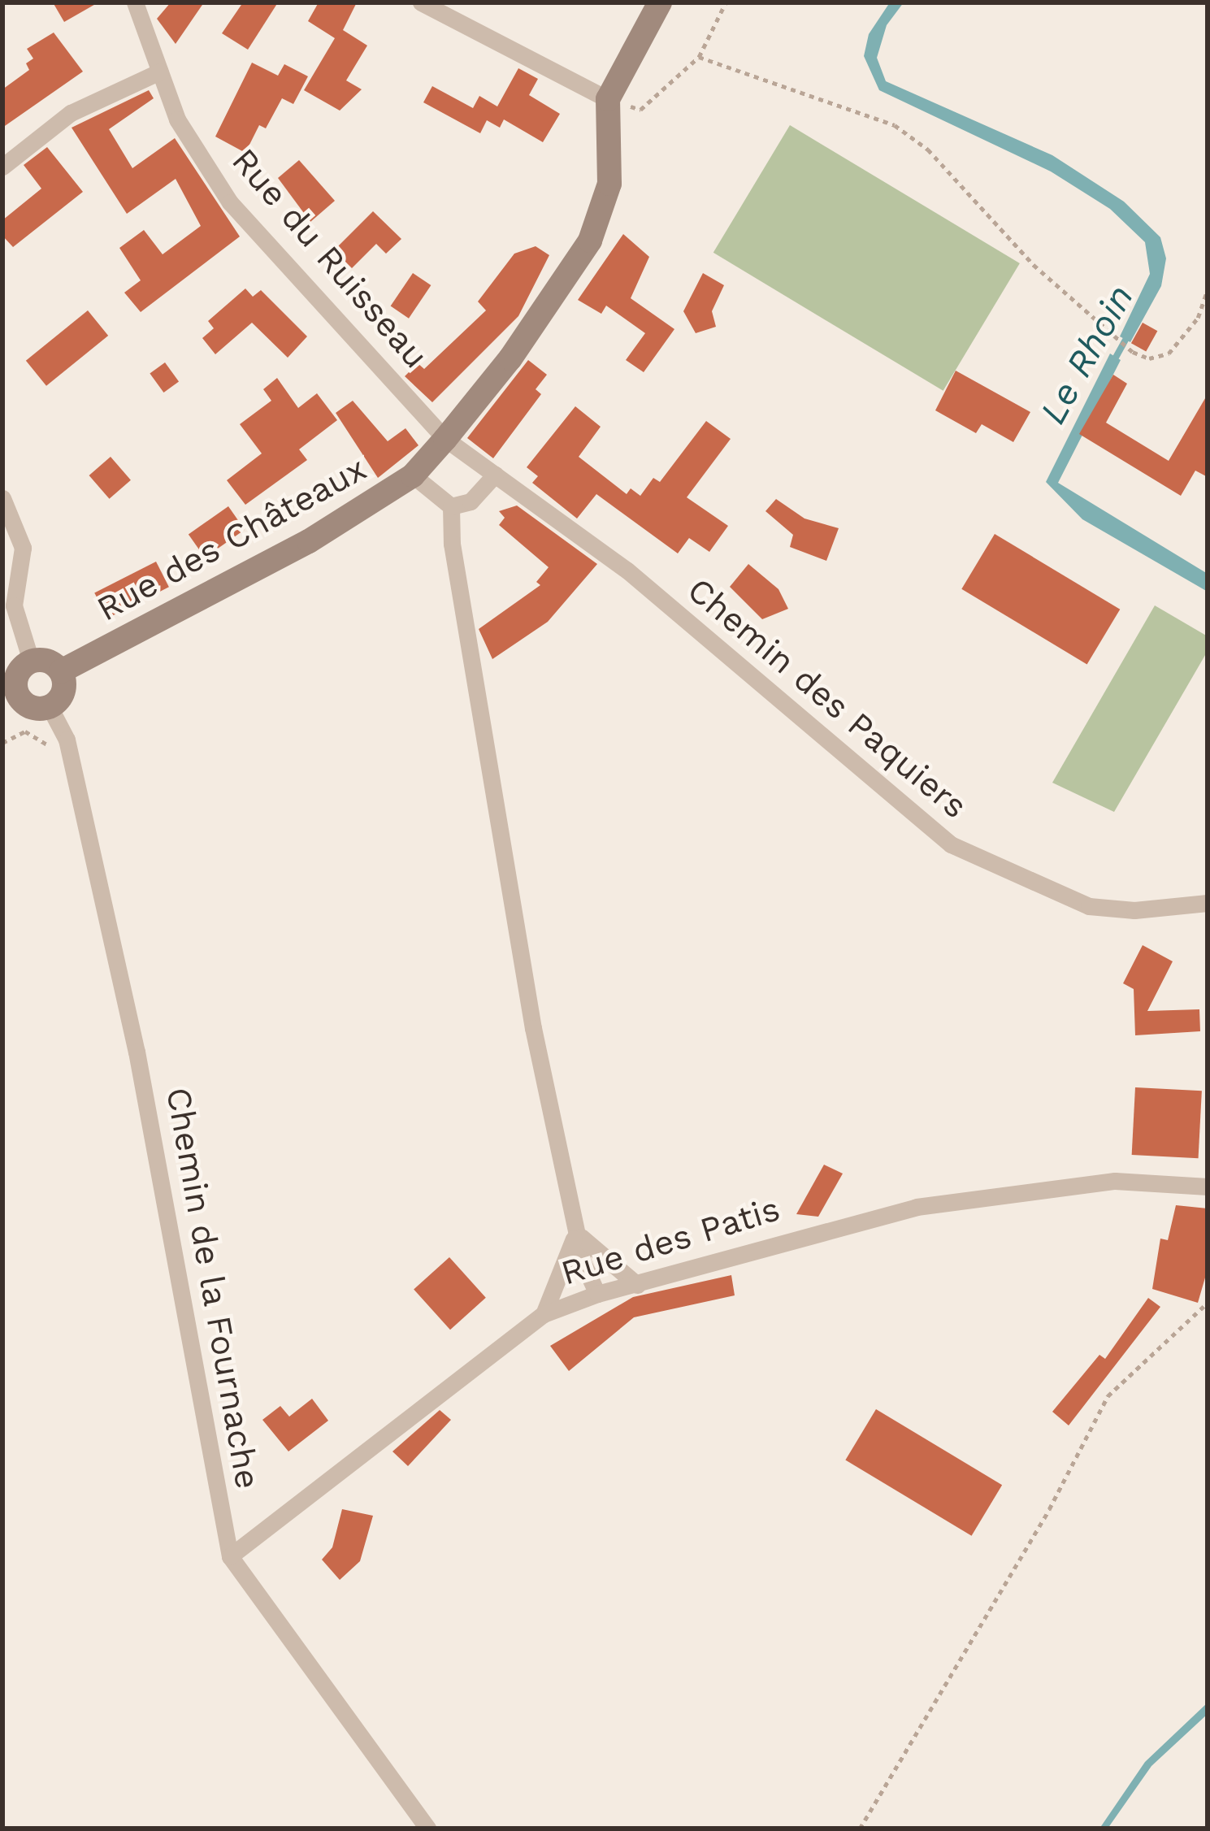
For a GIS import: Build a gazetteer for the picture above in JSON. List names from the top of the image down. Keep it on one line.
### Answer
{"streets":{"street":["Rue du Ruisseau","Rue des Châteaux","Chemin des Paquiers","Rue des Patis","Chemin de la Fournache"]},"crossings":[["Rue du Ruisseau","Rue des Châteaux"],["Rue du Ruisseau","Chemin des Paquiers"],["Rue des Châteaux","Chemin des Paquiers"],["Rue des Châteaux","Chemin de la Fournache"],["Rue des Patis","Chemin de la Fournache"]],"water":["Le Rhoin"]}
